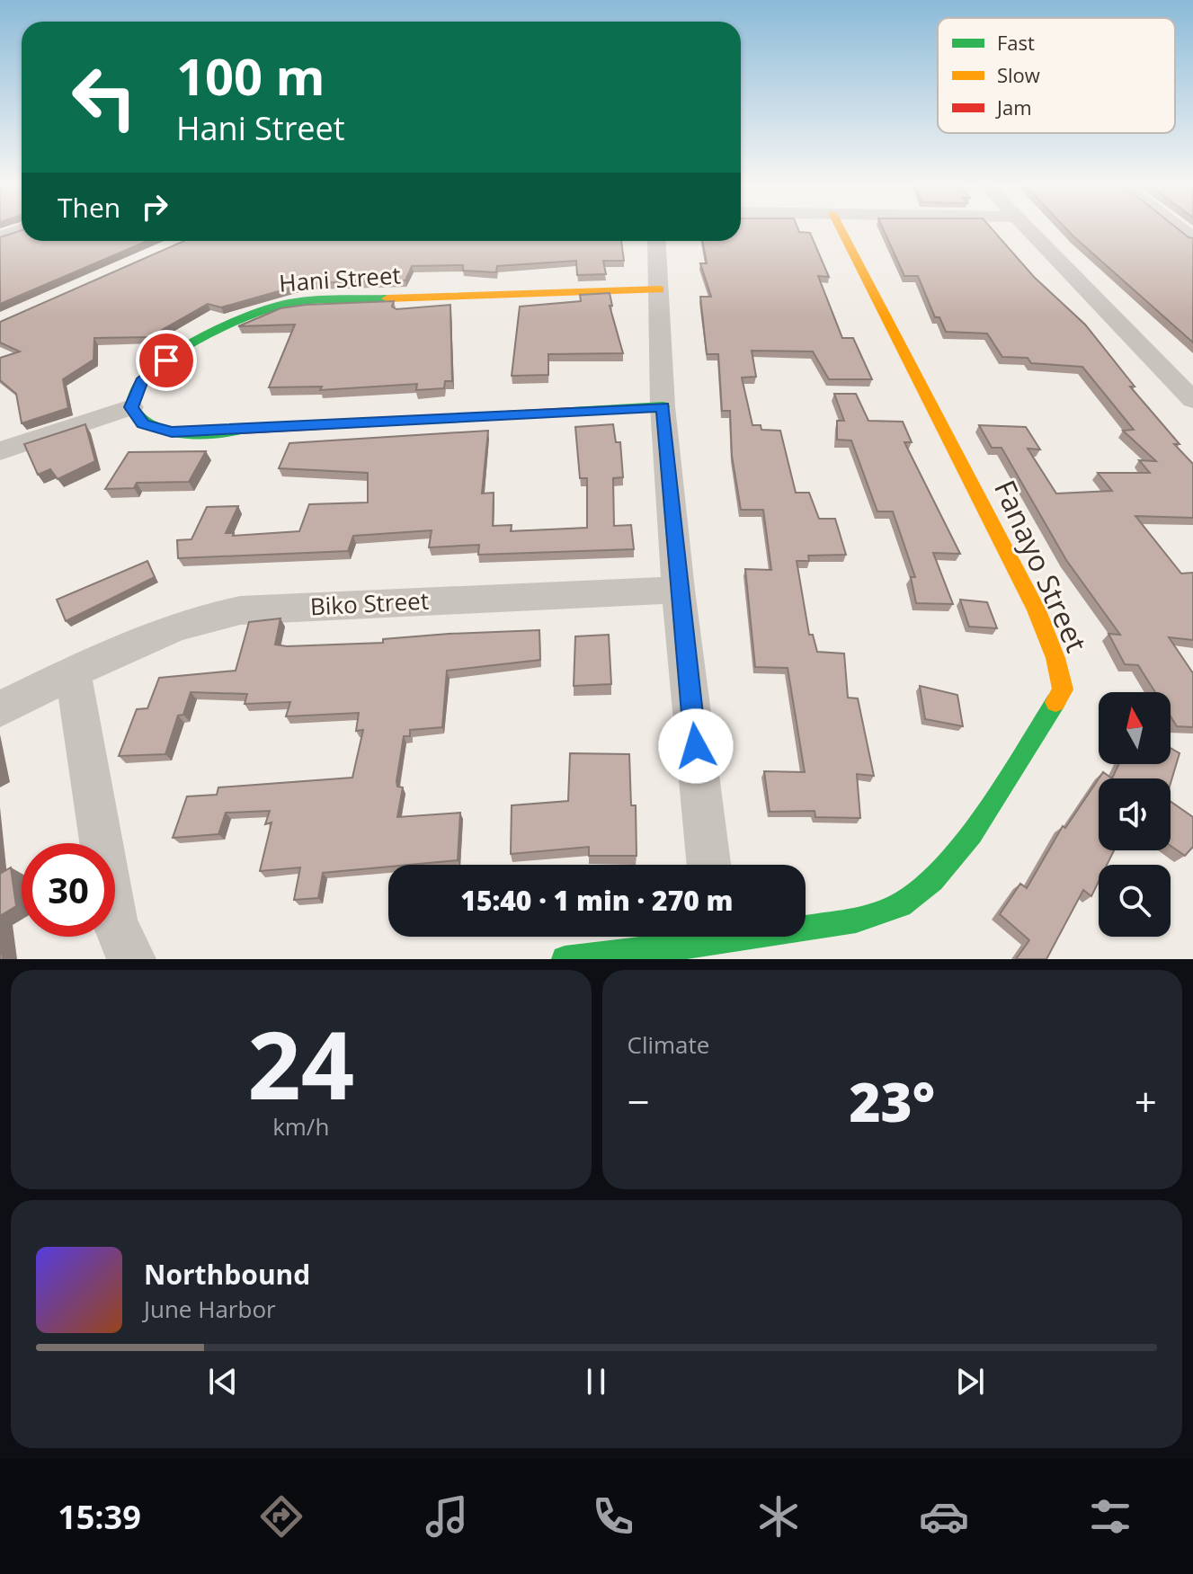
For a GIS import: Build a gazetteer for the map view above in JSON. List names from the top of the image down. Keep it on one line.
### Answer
{"streets":{"street":["Hani Street","Fanayo Street","Biko Street"]},"legend":["Fast","Slow","Jam"],"north":"top","page":{"turn":["100 m","Hani Street"],"then":"Then","limit":"30","trip":"15:40 · 1 min · 270 m","tile":[["24","km/h"],"Climate"],"heat":["−","23°","+"],"song":["Northbound","June Harbor"],"tabs":"15:39"}}
